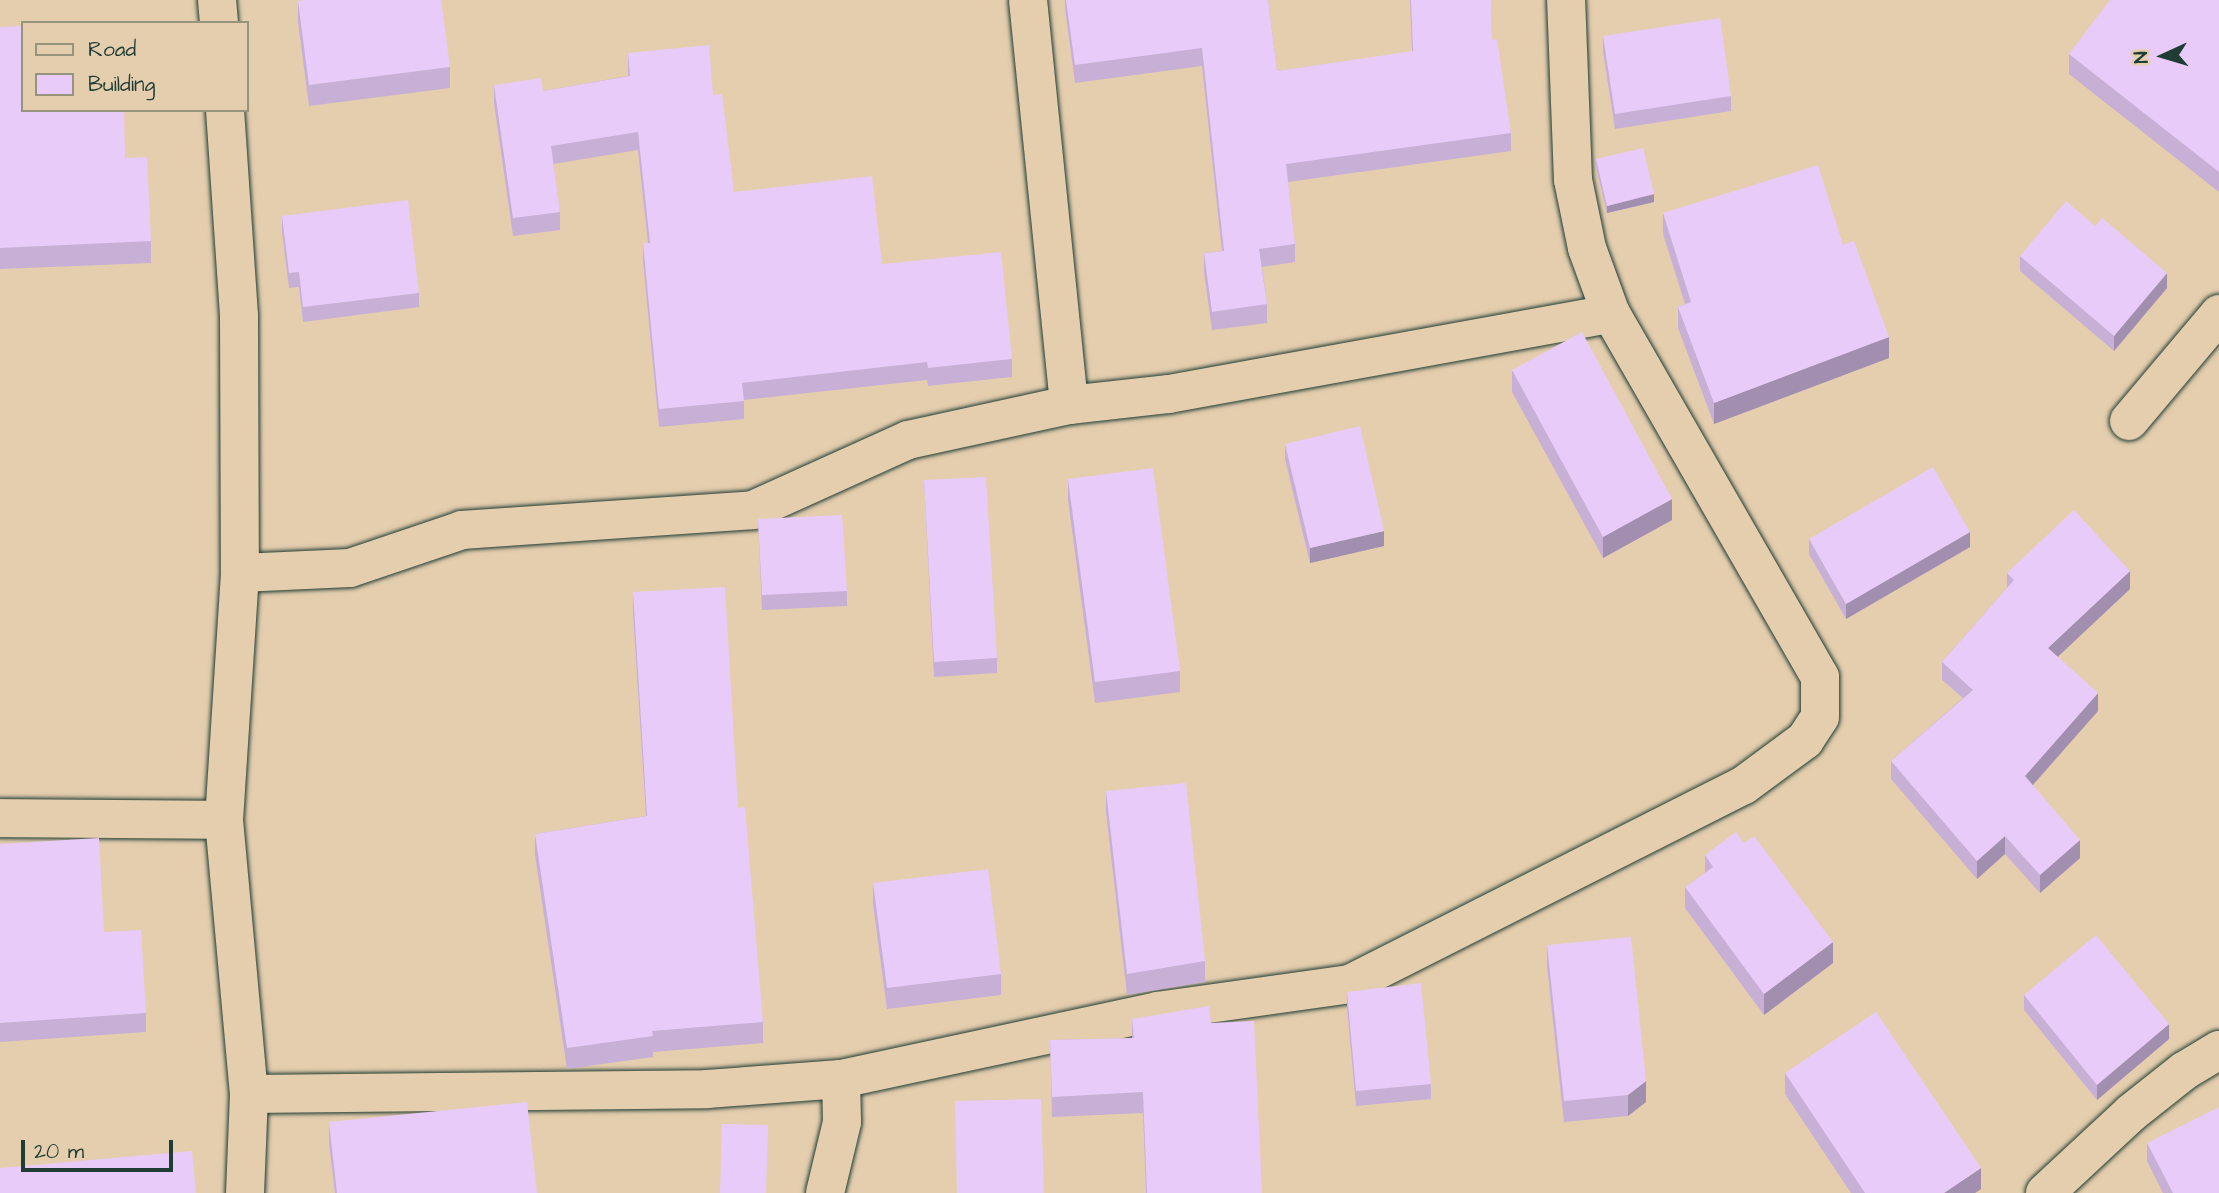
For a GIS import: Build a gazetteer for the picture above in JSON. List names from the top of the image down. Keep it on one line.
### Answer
{"legend":["Road","Building"],"scale_bar":"20 m","north":"left"}
